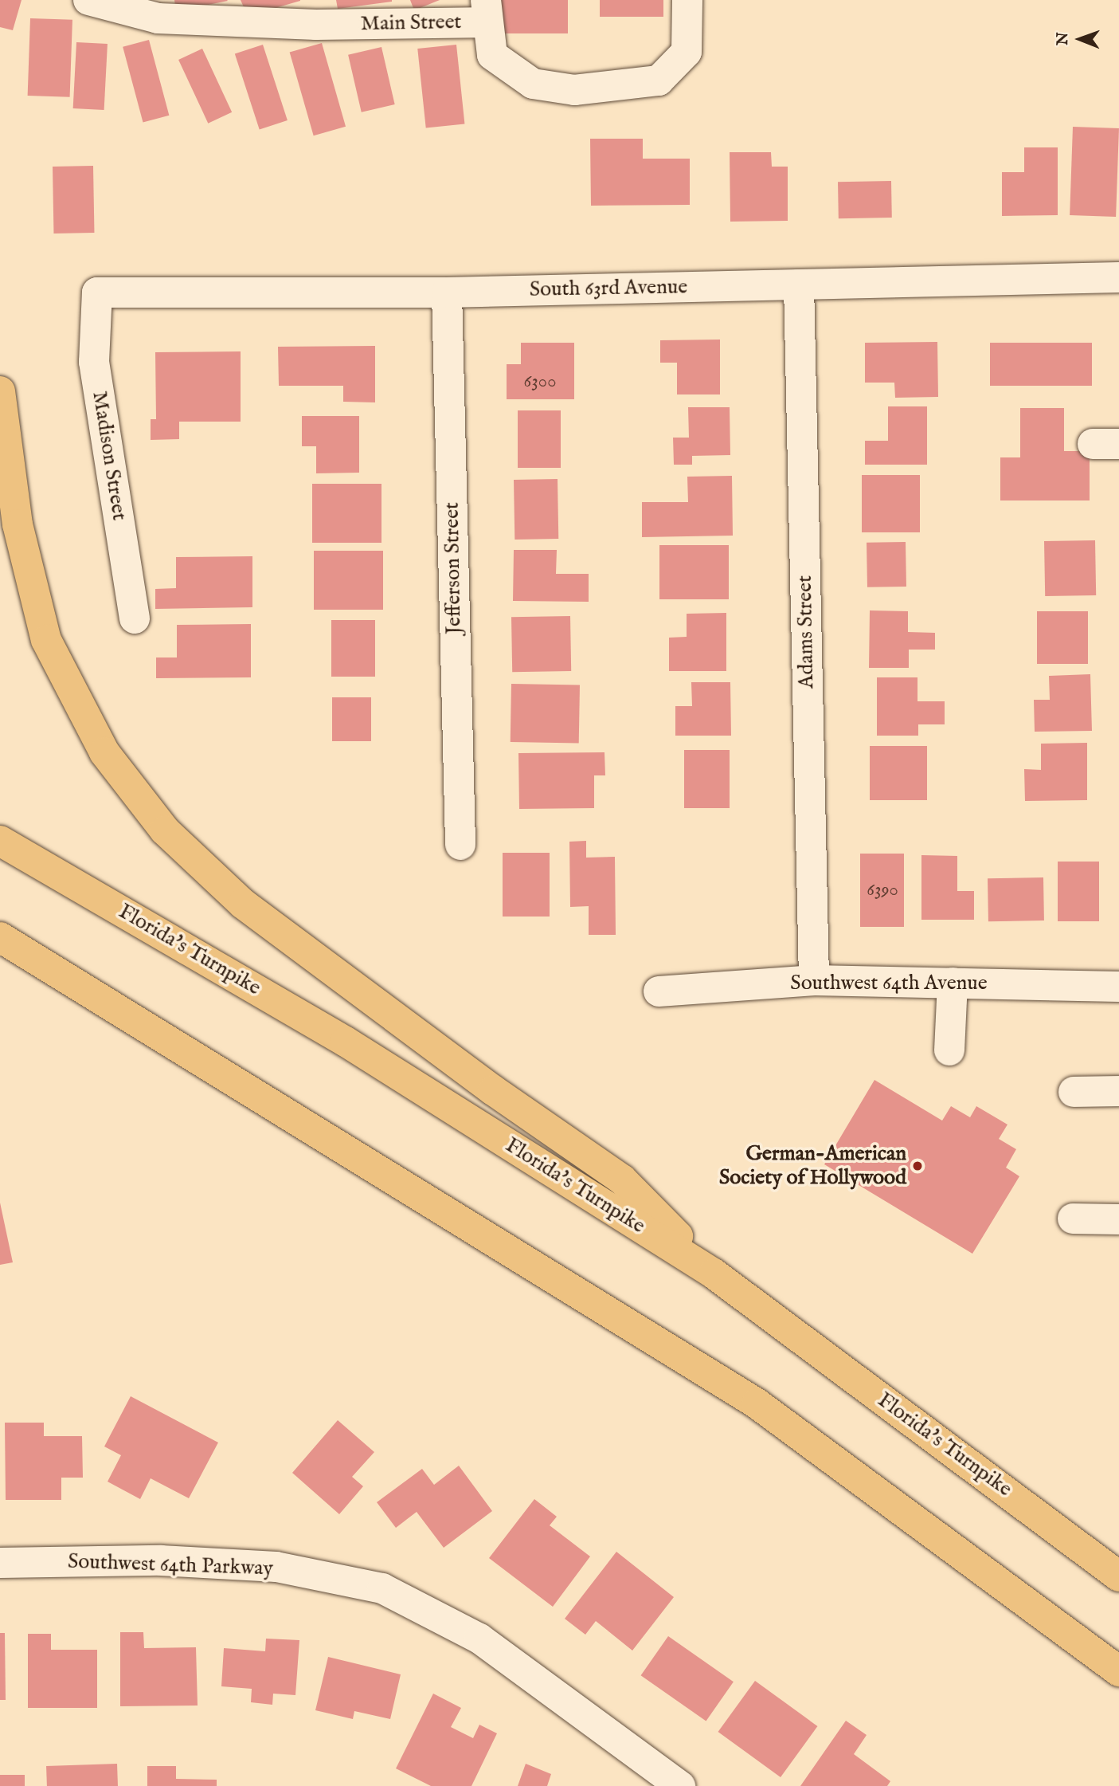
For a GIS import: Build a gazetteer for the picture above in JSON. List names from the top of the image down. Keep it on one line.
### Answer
{"streets":{"highway":["Florida's Turnpike"],"street":["Main Street","South 63rd Avenue","Madison Street","Jefferson Street","Adams Street","Southwest 64th Avenue","Southwest 64th Parkway"]},"crossings":[["South 63rd Avenue","Madison Street"],["South 63rd Avenue","Jefferson Street"],["South 63rd Avenue","Adams Street"],["Adams Street","Southwest 64th Avenue"]],"places":["German-American Society of Hollywood"],"house_numbers":["6300","6390"],"north":"left"}
